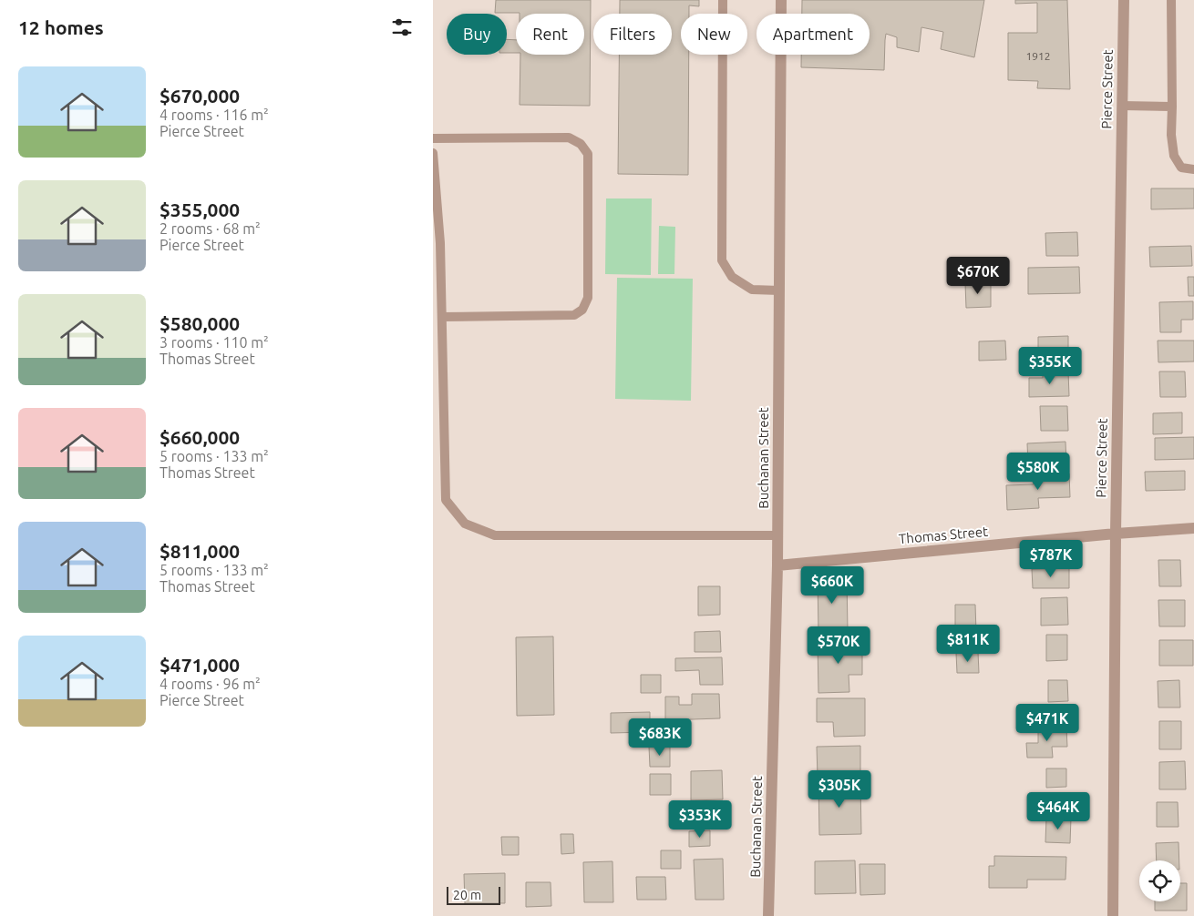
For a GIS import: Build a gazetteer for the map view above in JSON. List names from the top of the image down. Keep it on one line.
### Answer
{"streets":{"street":["Pierce Street","Buchanan Street","Thomas Street"]},"crossings":[["Pierce Street","Thomas Street"],["Buchanan Street","Thomas Street"]],"house_numbers":["1912"],"scale_bar":"20 m","page":{"heading":"12 homes","chip":["Buy","Rent","Filters","New","Apartment"],"list":[{"name":"$670,000","note":"4 rooms · 116 m² · Pierce Street"},{"name":"$355,000","note":"2 rooms · 68 m² · Pierce Street"},{"name":"$580,000","note":"3 rooms · 110 m² · Thomas Street"},{"name":"$660,000","note":"5 rooms · 133 m² · Thomas Street"},{"name":"$811,000","note":"5 rooms · 133 m² · Thomas Street"},{"name":"$471,000","note":"4 rooms · 96 m² · Pierce Street"}],"price":["$670K","$355K","$580K","$787K","$660K","$811K","$570K","$471K","$683K","$305K","$464K","$353K"],"scale":"20 m"}}
